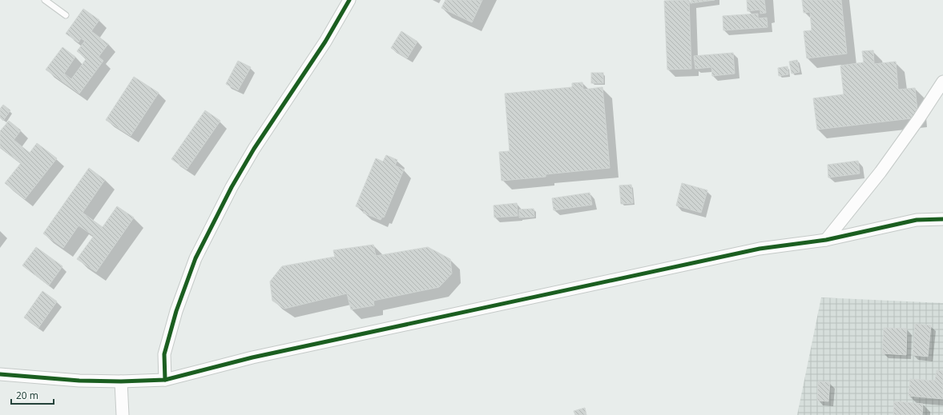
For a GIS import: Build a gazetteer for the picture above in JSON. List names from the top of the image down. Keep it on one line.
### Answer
{"scale_bar":"20 m"}
